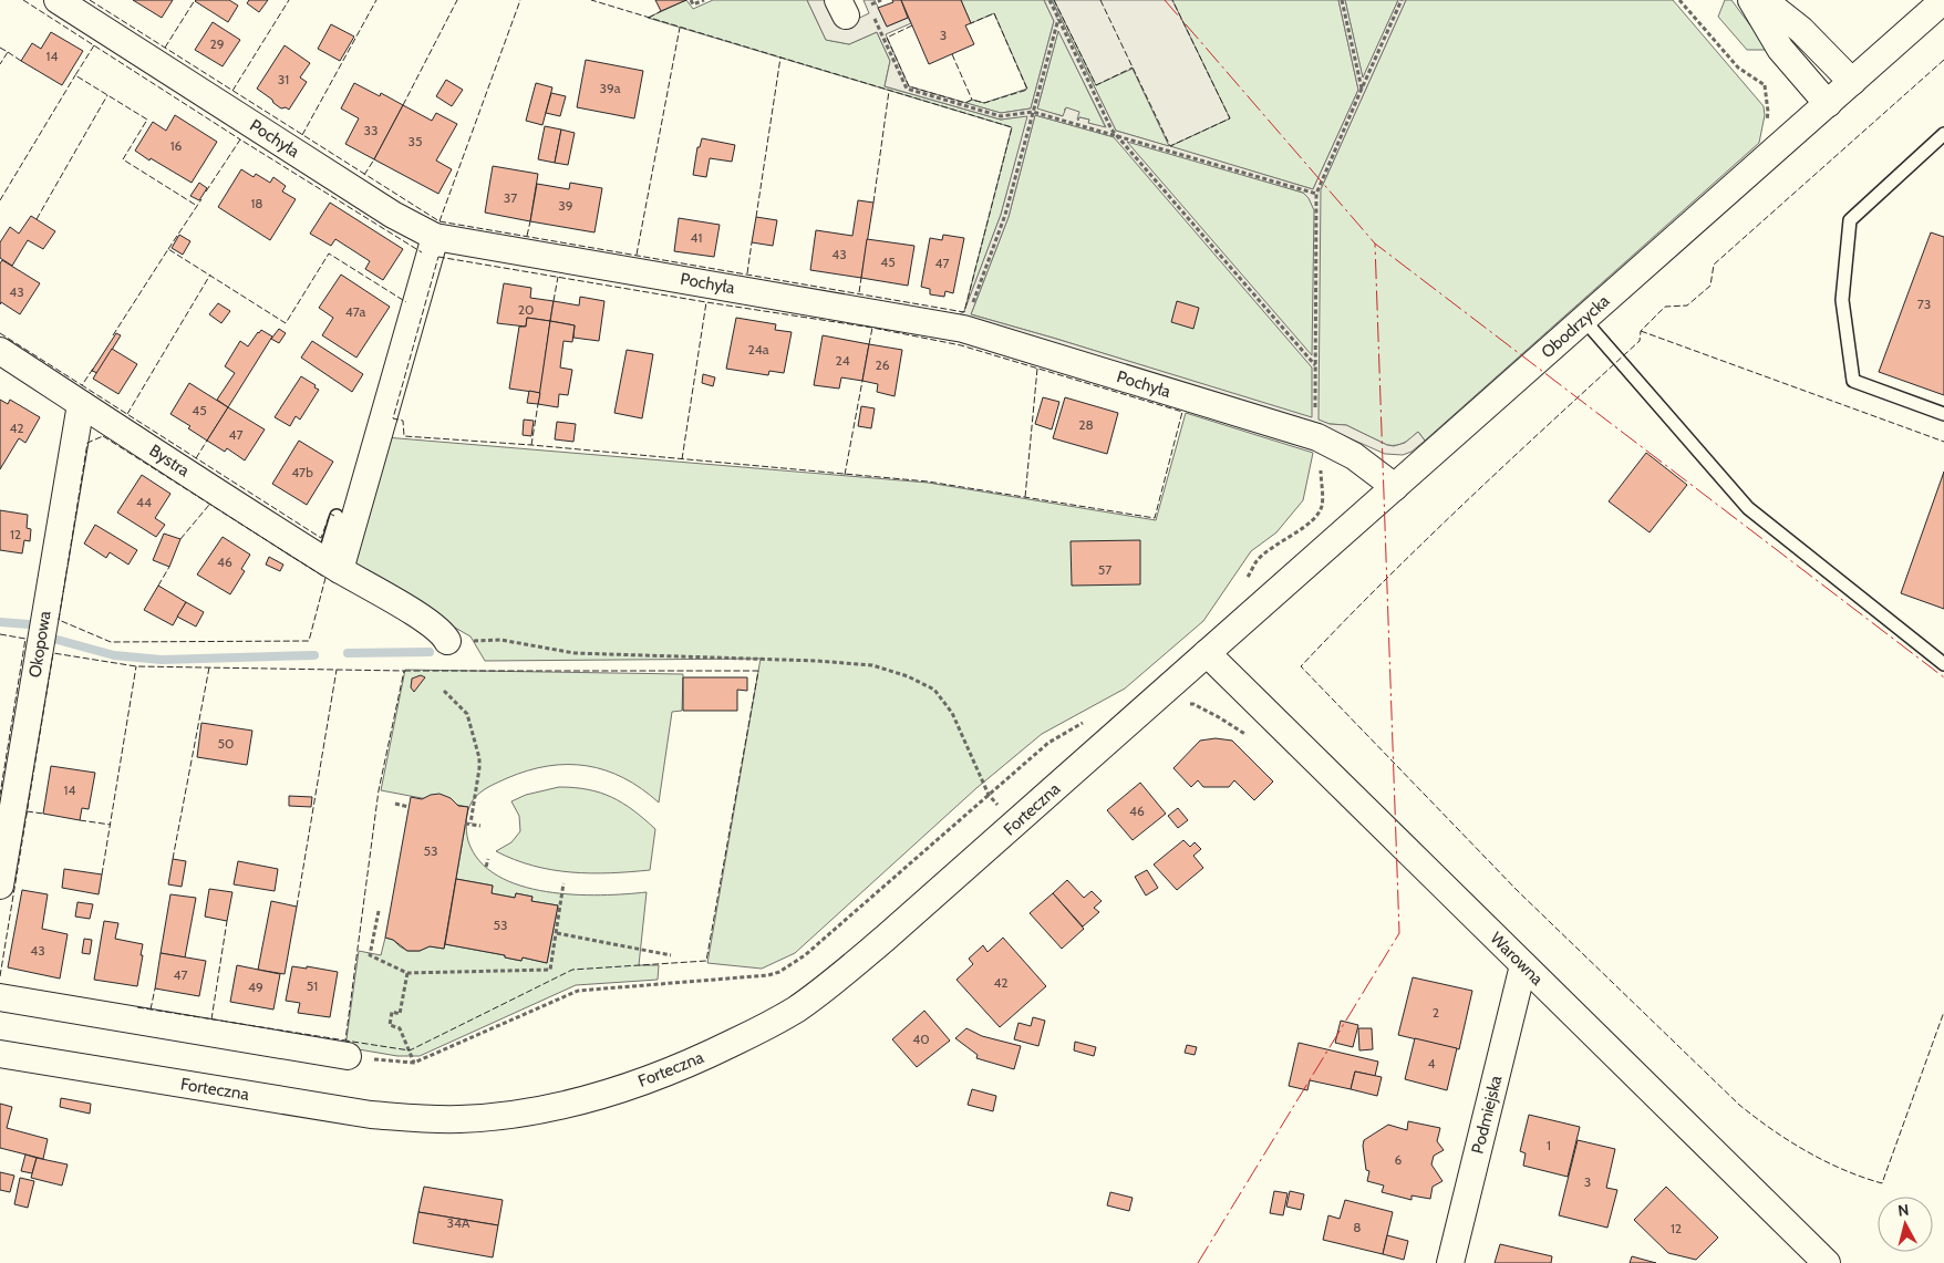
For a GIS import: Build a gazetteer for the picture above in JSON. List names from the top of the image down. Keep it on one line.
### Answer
{"streets":{"street":["Pochyła","Obodrzycka","Bystra","Okopowa","Forteczna","Warowna","Podmiejska"]},"crossings":[["Pochyła","Obodrzycka"],["Obodrzycka","Forteczna"],["Obodrzycka","Warowna"],["Bystra","Okopowa"],["Forteczna","Warowna"],["Warowna","Podmiejska"]],"house_numbers":["3","29","14","31","39a","33","35","16","37","18","39","41","43","45","47","43","73","20","47a","24a","24","26","45","28","42","47","47b","44","12","46","57","50","14","46","53","53","43","47","42","51","49","2","40","4","1","6","3","34A","8","12"],"north":"top"}
